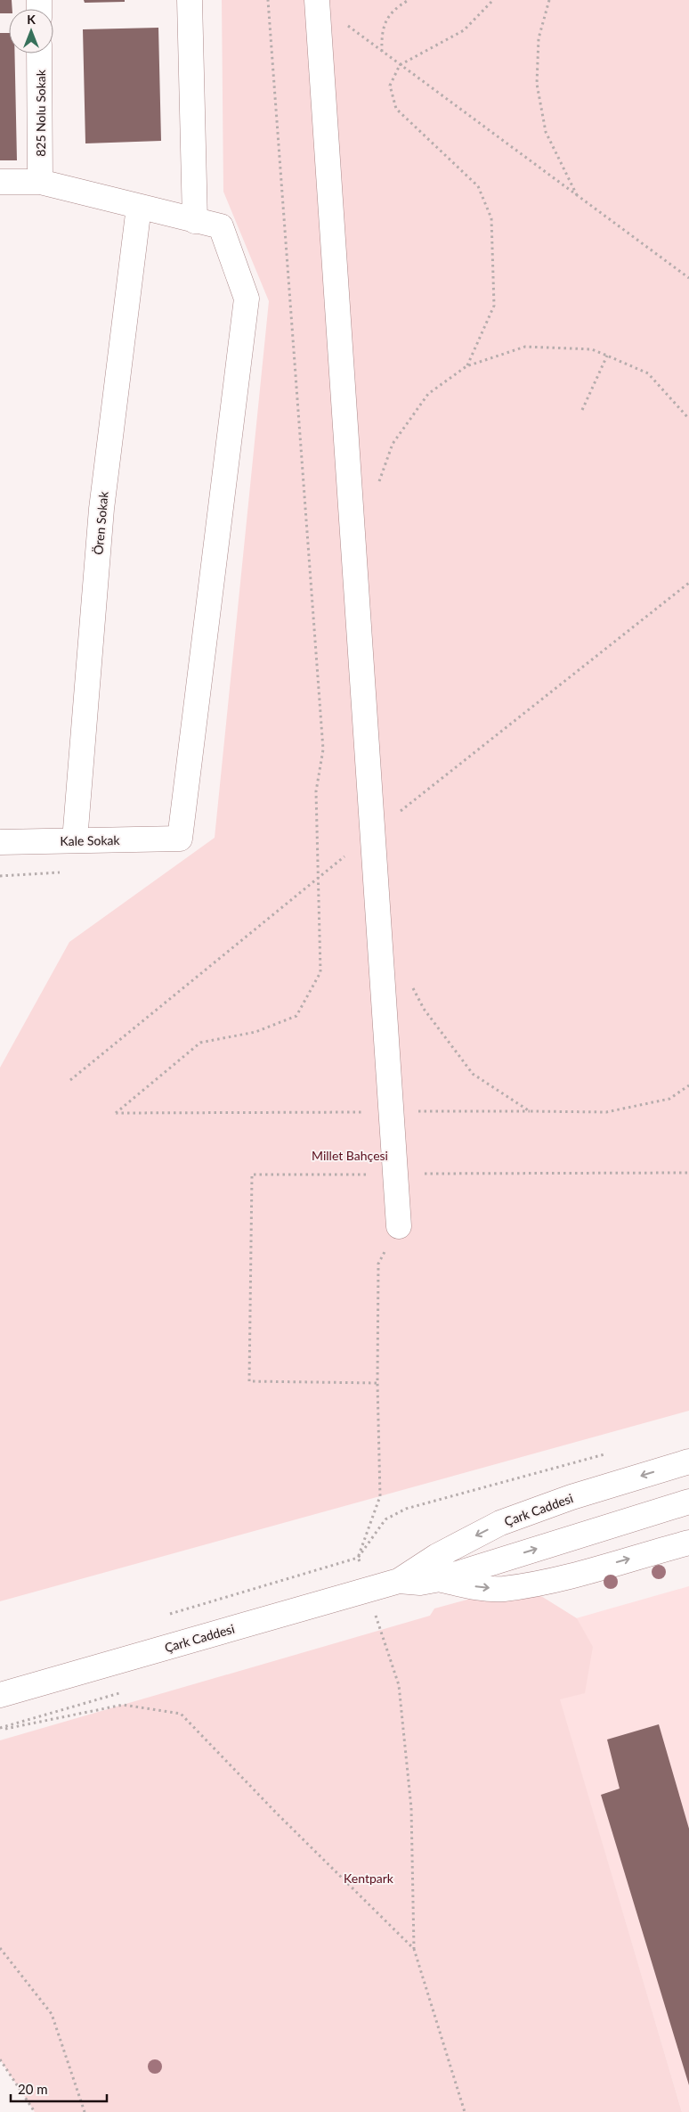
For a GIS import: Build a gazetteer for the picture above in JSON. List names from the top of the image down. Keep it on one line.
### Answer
{"streets":{"street":["825 Nolu Sokak","Ören Sokak","Kale Sokak","Çark Caddesi"]},"crossings":[["Ören Sokak","Kale Sokak"]],"parks":["Millet Bahçesi","Kentpark"],"scale_bar":"20 m","north":"top"}
